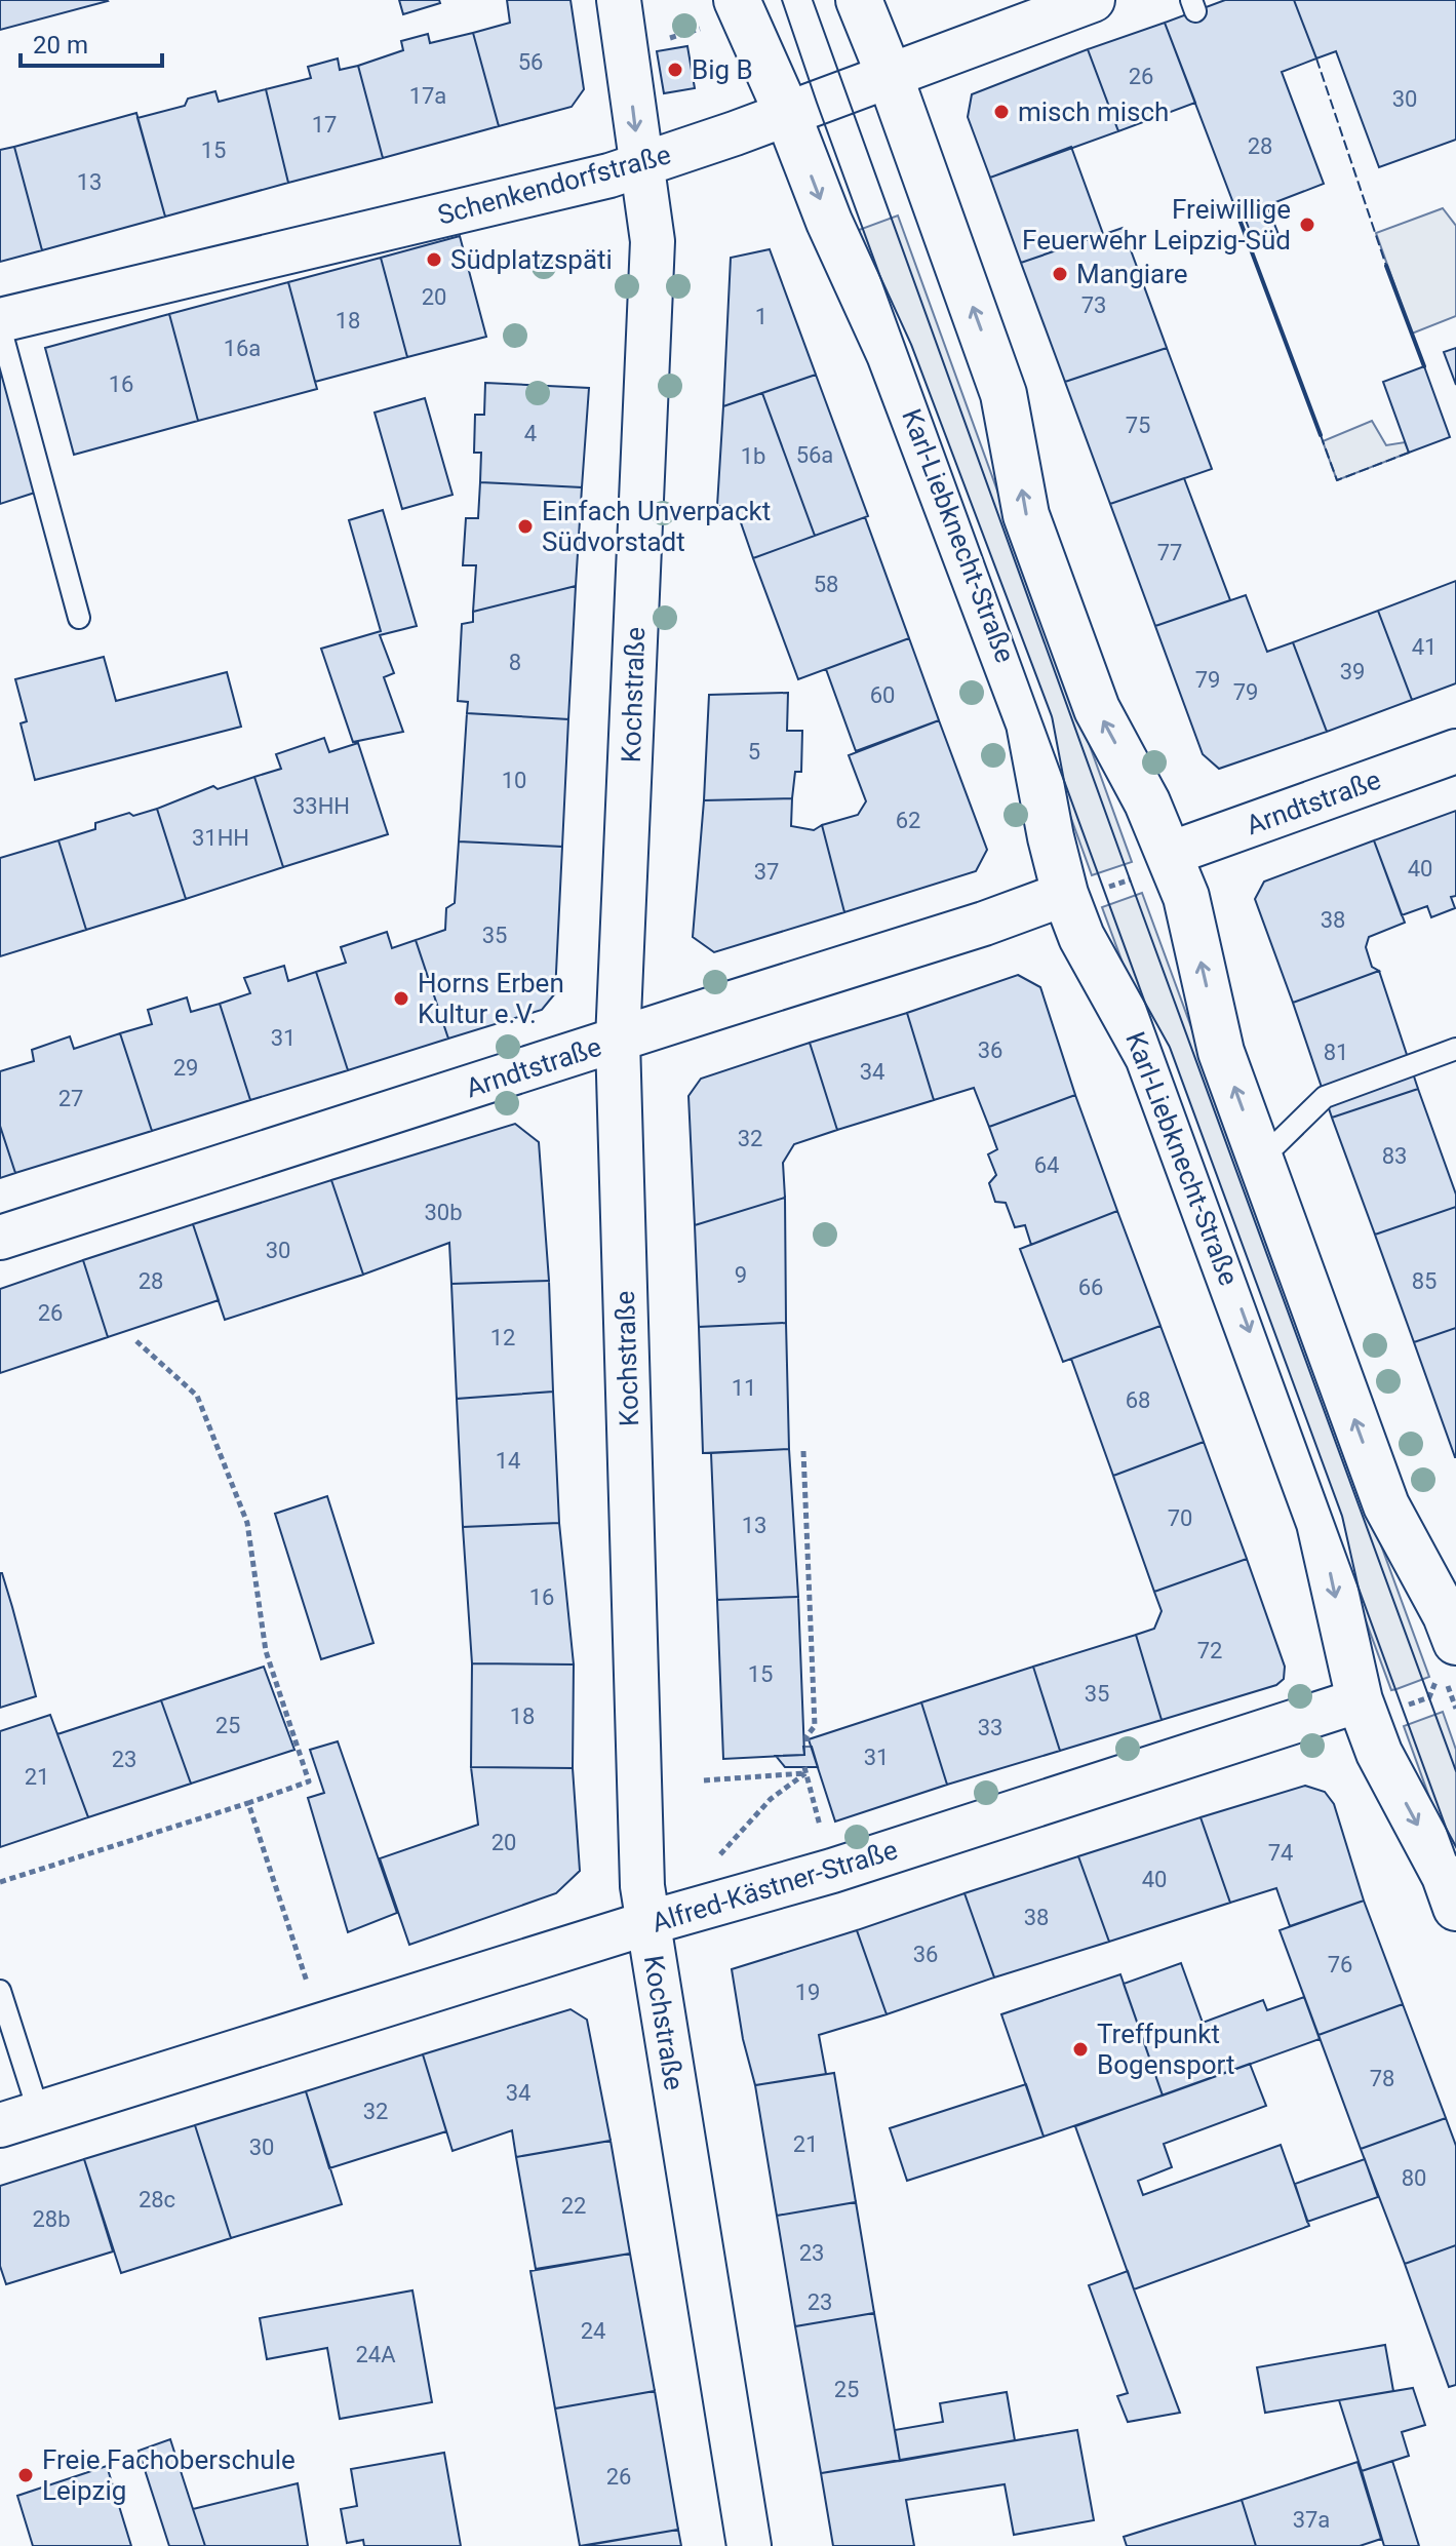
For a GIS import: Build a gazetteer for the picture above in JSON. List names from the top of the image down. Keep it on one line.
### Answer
{"streets":{"main road":["Karl-Liebknecht-Straße"],"street":["Schenkendorfstraße","Kochstraße","Arndtstraße","Alfred-Kästner-Straße"]},"crossings":[["Schenkendorfstraße","Karl-Liebknecht-Straße"],["Schenkendorfstraße","Kochstraße"],["Karl-Liebknecht-Straße","Arndtstraße"],["Karl-Liebknecht-Straße","Alfred-Kästner-Straße"],["Kochstraße","Arndtstraße"],["Kochstraße","Alfred-Kästner-Straße"]],"places":["Big B","misch misch","Freiwillige Feuerwehr Leipzig-Süd","Südplatzspäti","Mangiare","Einfach Unverpackt Südvorstadt","Horns Erben Kultur e.V.","Treffpunkt Bogensport","Freie Fachoberschule Leipzig"],"house_numbers":["56","26","17a","30","17","28","15","13","20","73","1","18","16a","16","75","4","56a","1b","77","58","41","8","39","79","79","60","5","10","33HH","62","31HH","40","37","38","35","31","36","81","29","34","27","32","83","64","30b","30","9","28","85","66","26","12","11","68","14","70","13","16","72","15","35","18","25","33","31","23","21","20","74","40","38","36","76","19","78","34","32","21","30","80","28c","22","28b","23","23","24","24A","25","26","37a"],"scale_bar":"20 m"}
